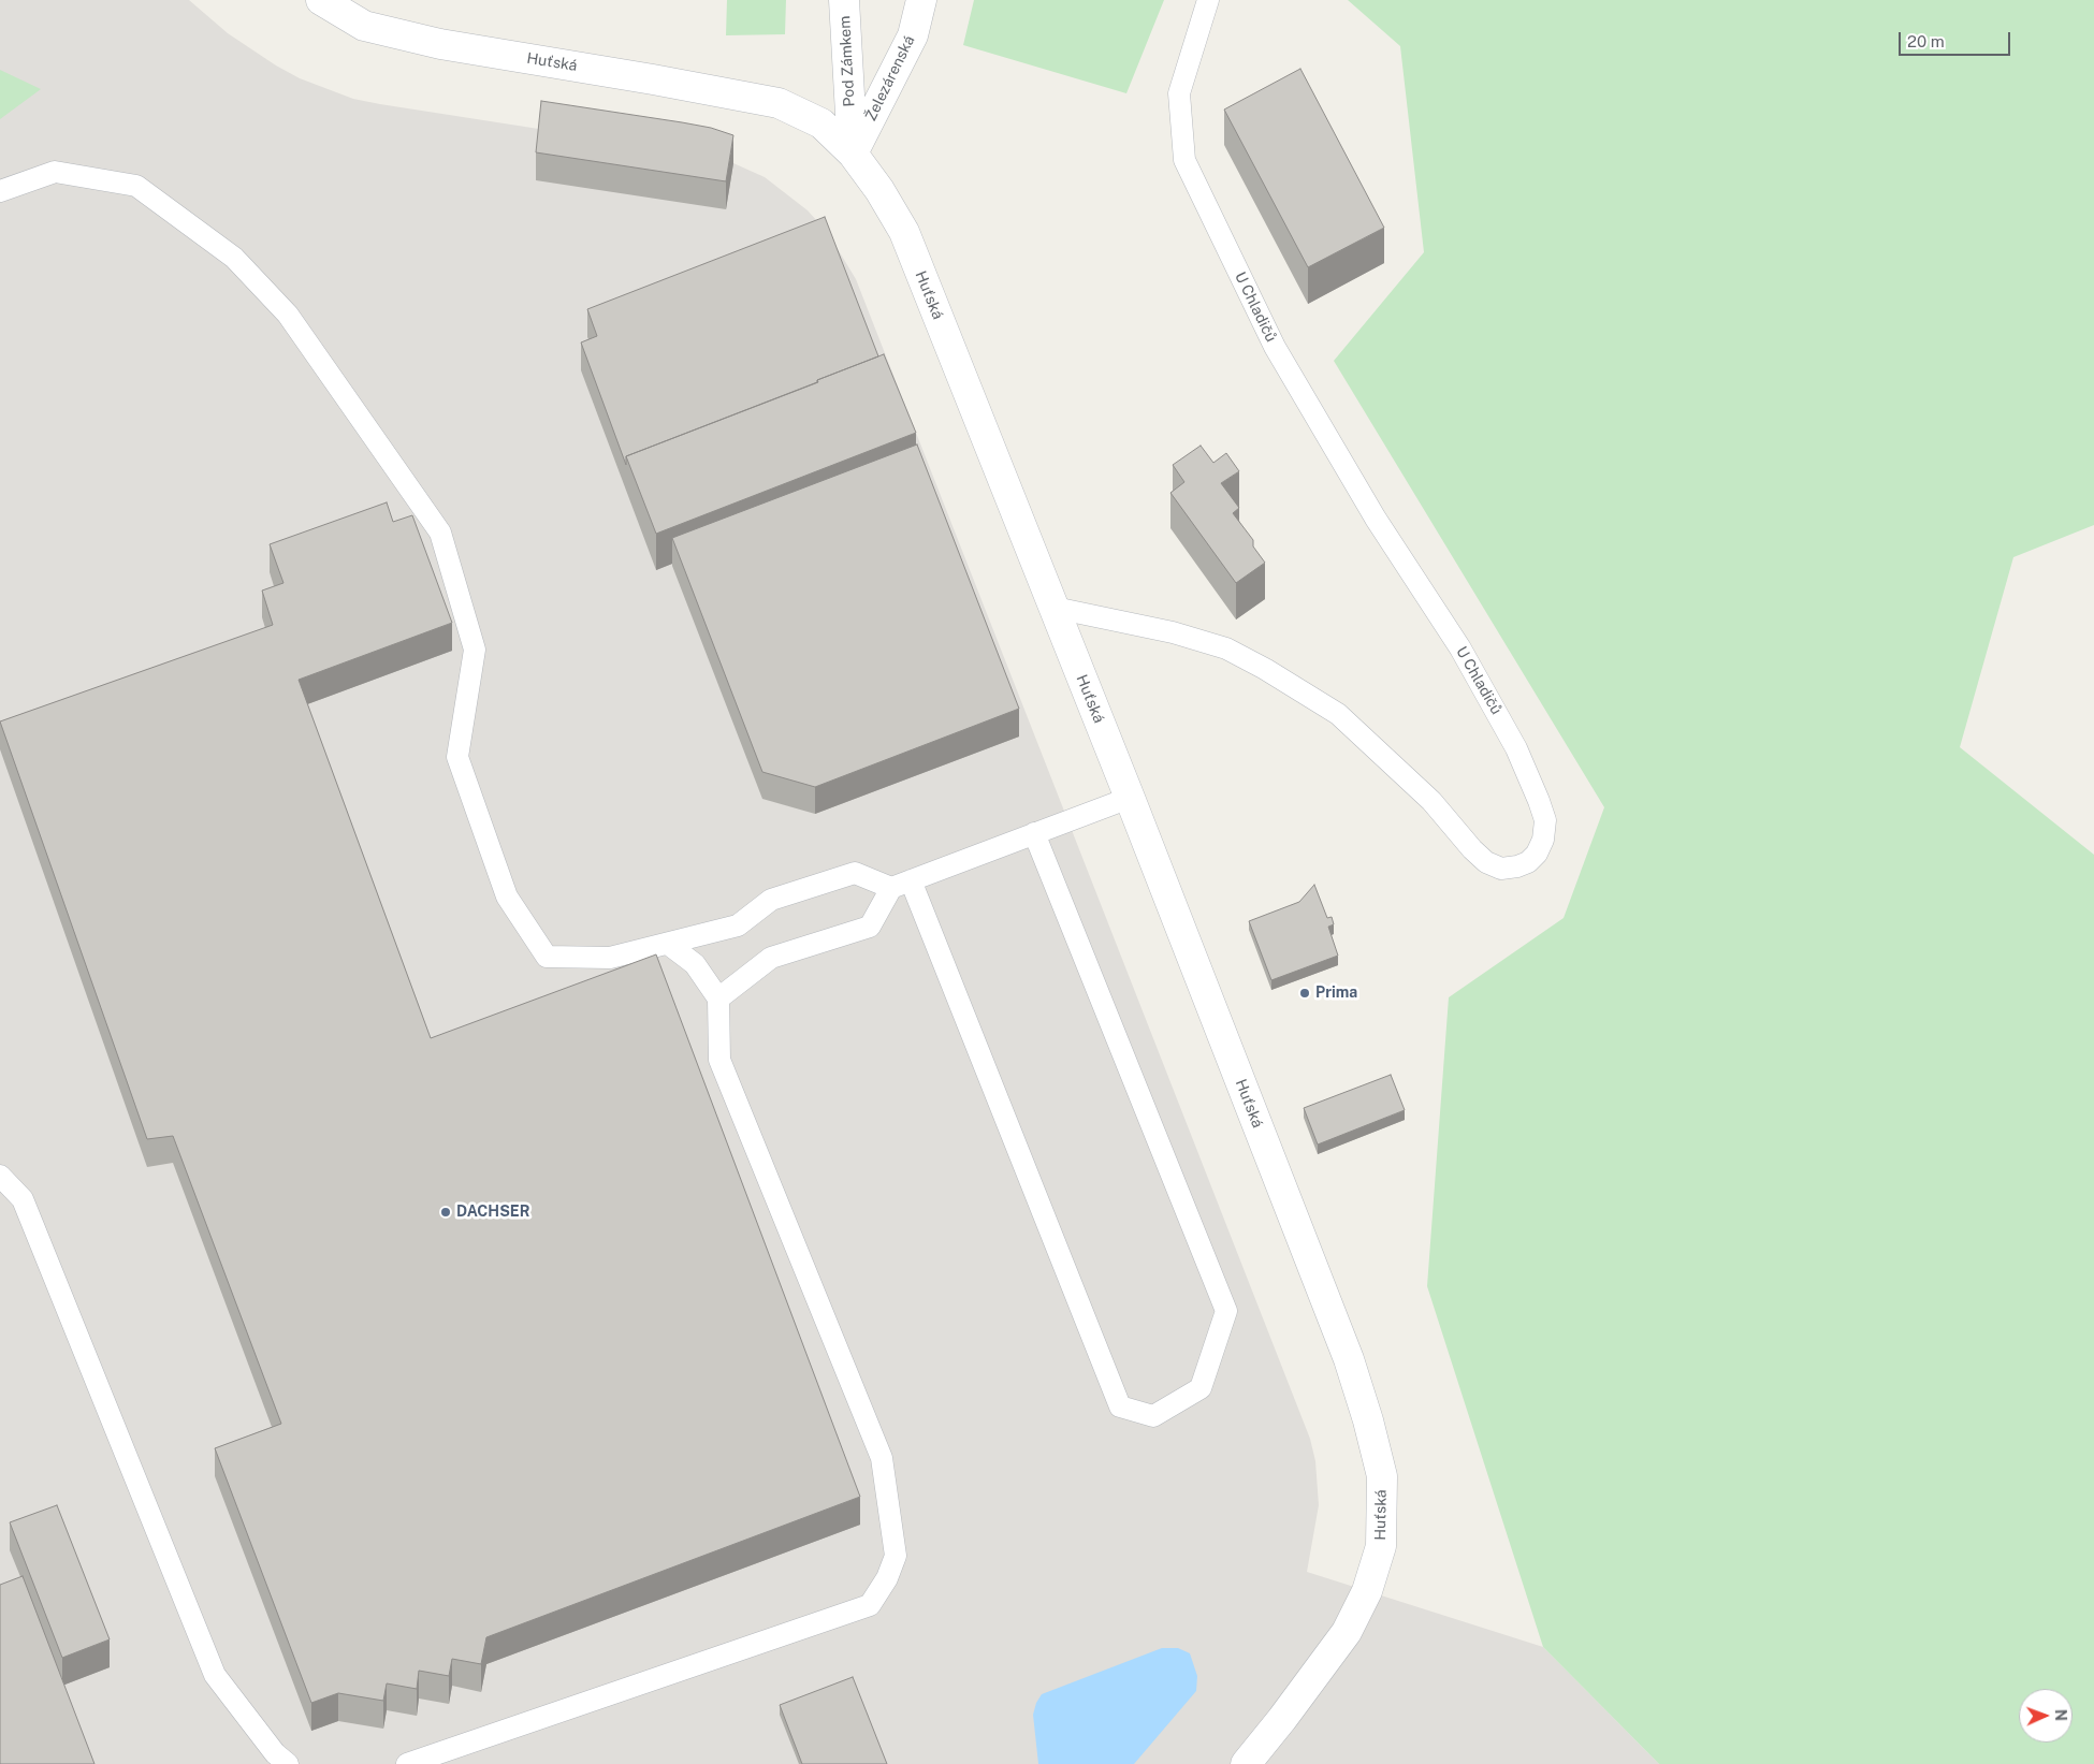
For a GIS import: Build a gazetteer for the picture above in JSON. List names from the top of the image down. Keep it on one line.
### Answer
{"streets":{"street":["Pod Zámkem","Huťská","Železárenská"],"lane":["U Chladičů"]},"crossings":[["Pod Zámkem","Huťská"],["Pod Zámkem","Železárenská"],["Huťská","Železárenská"],["Huťská","U Chladičů"]],"places":["Prima","DACHSER"],"scale_bar":"20 m","north":"right"}
